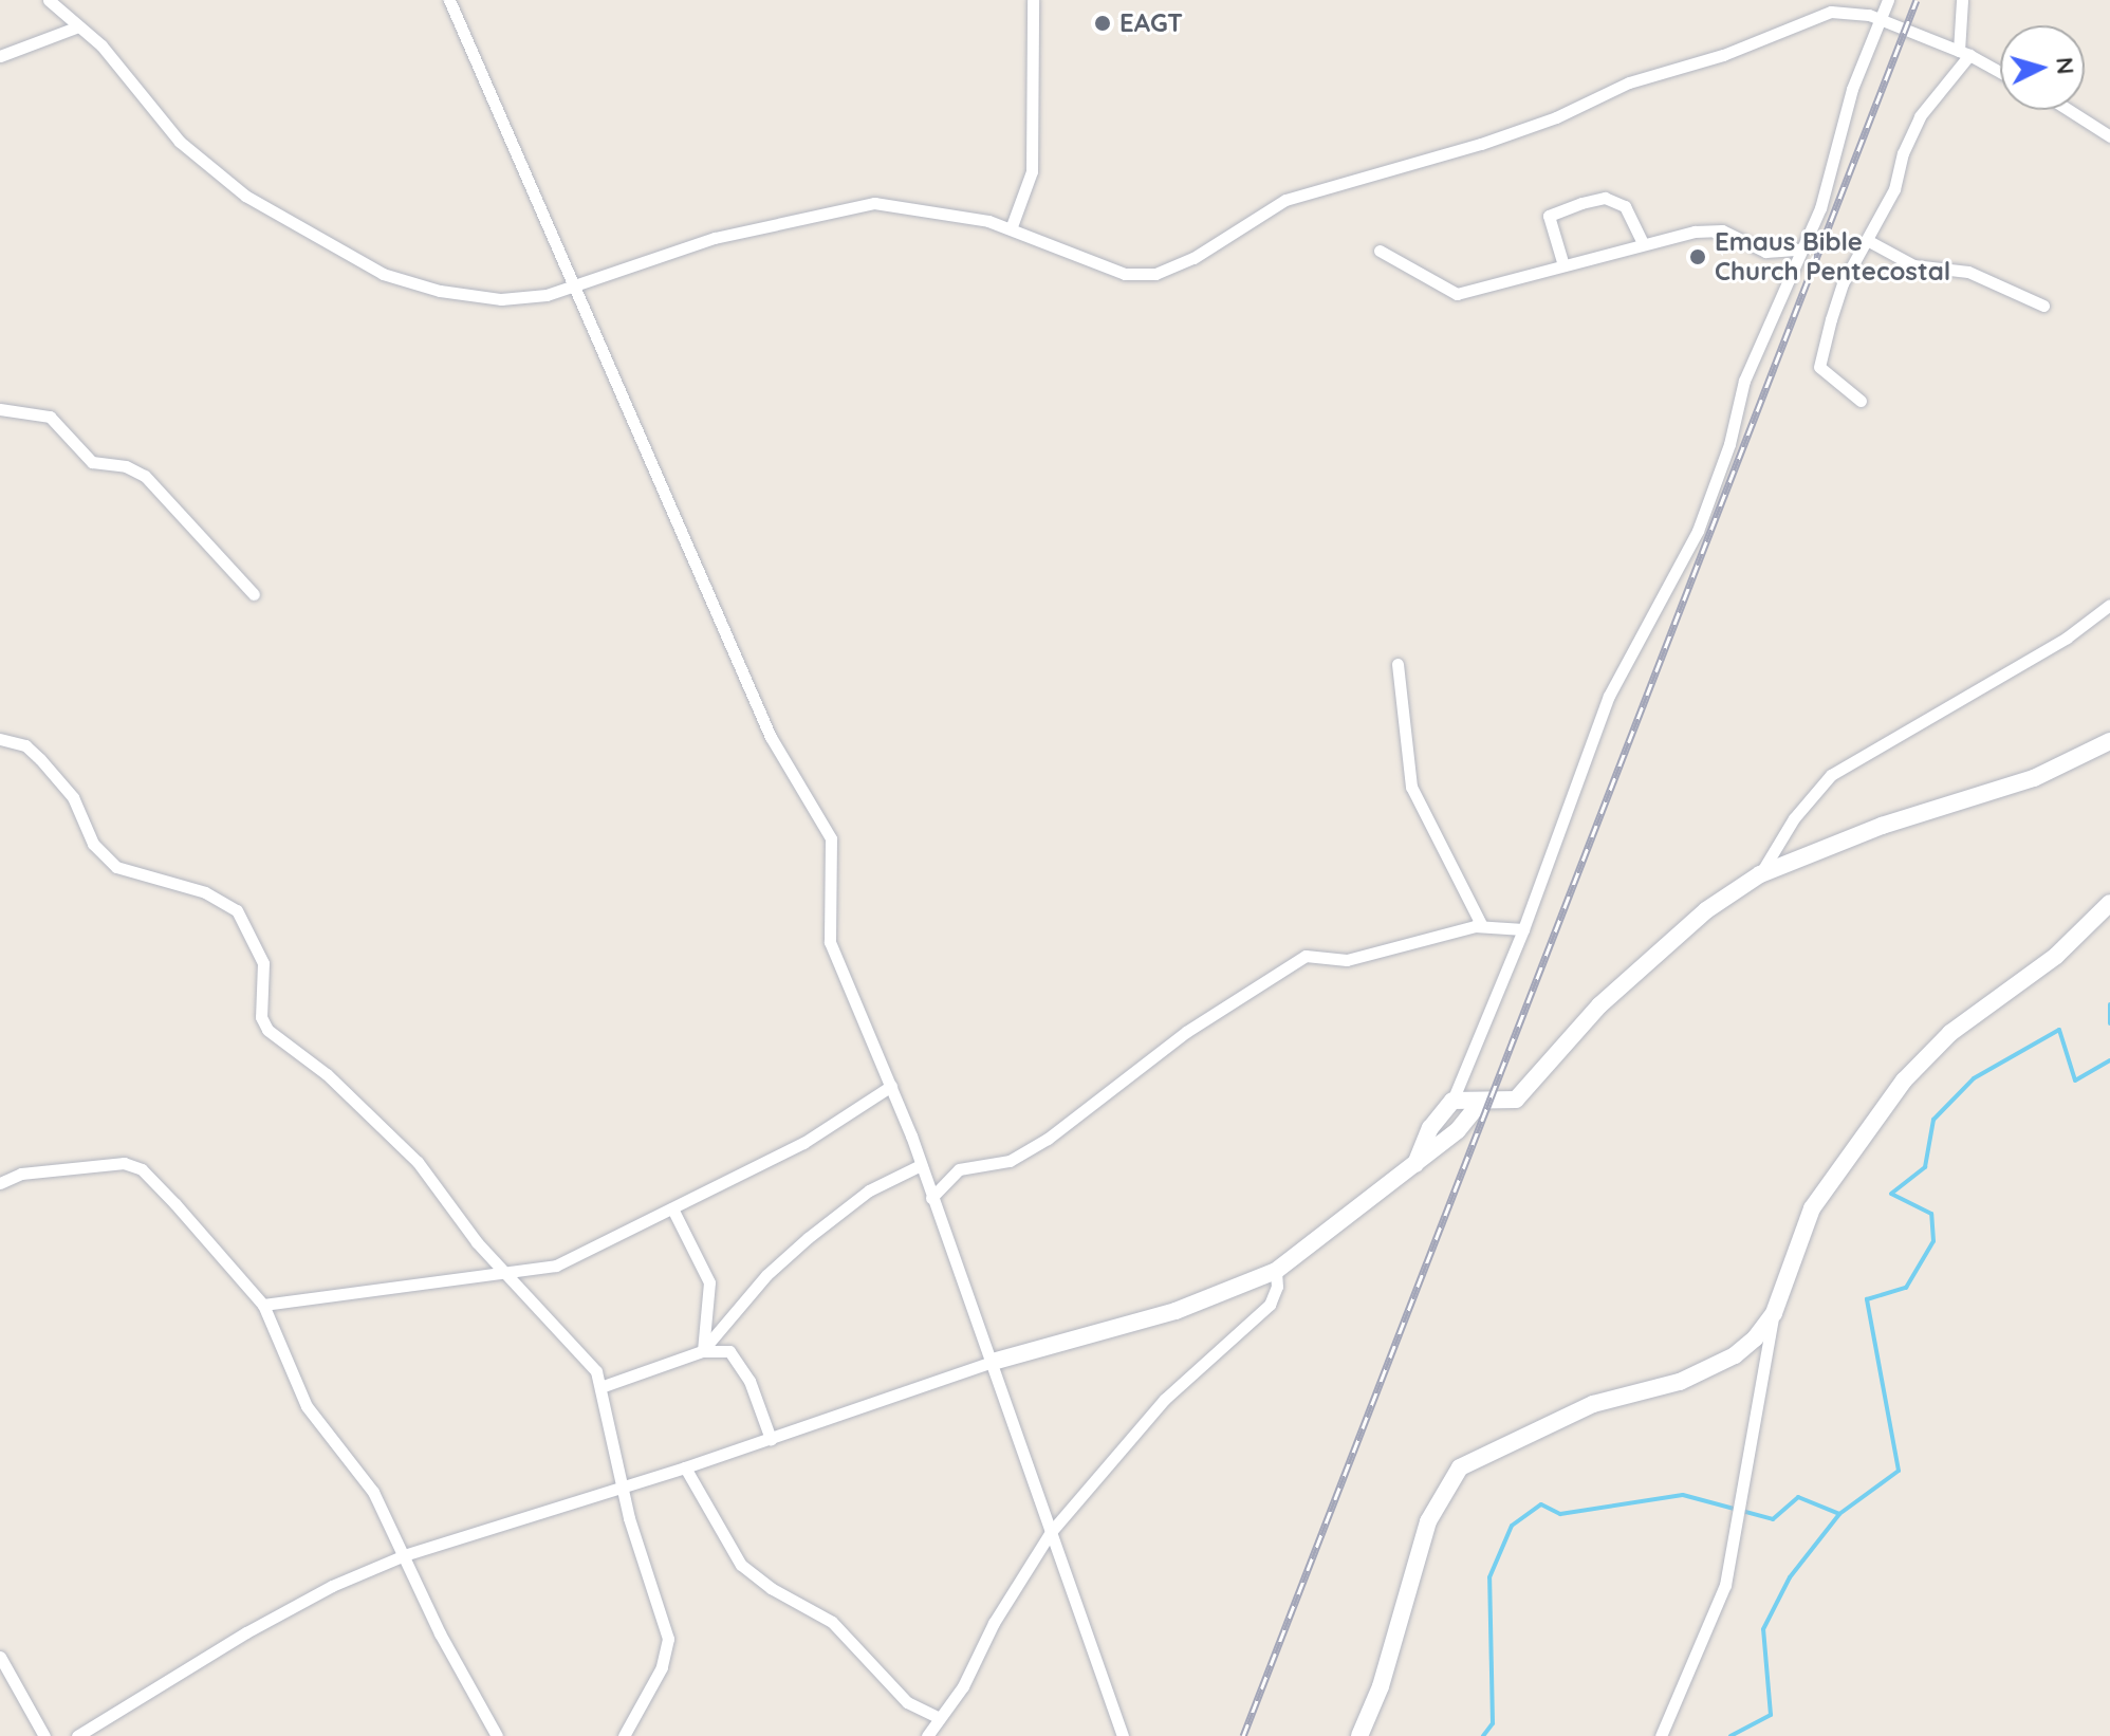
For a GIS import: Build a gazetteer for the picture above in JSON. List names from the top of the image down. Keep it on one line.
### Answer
{"places":["EAGT","Emaus Bible Church Pentecostal"],"north":"right"}
